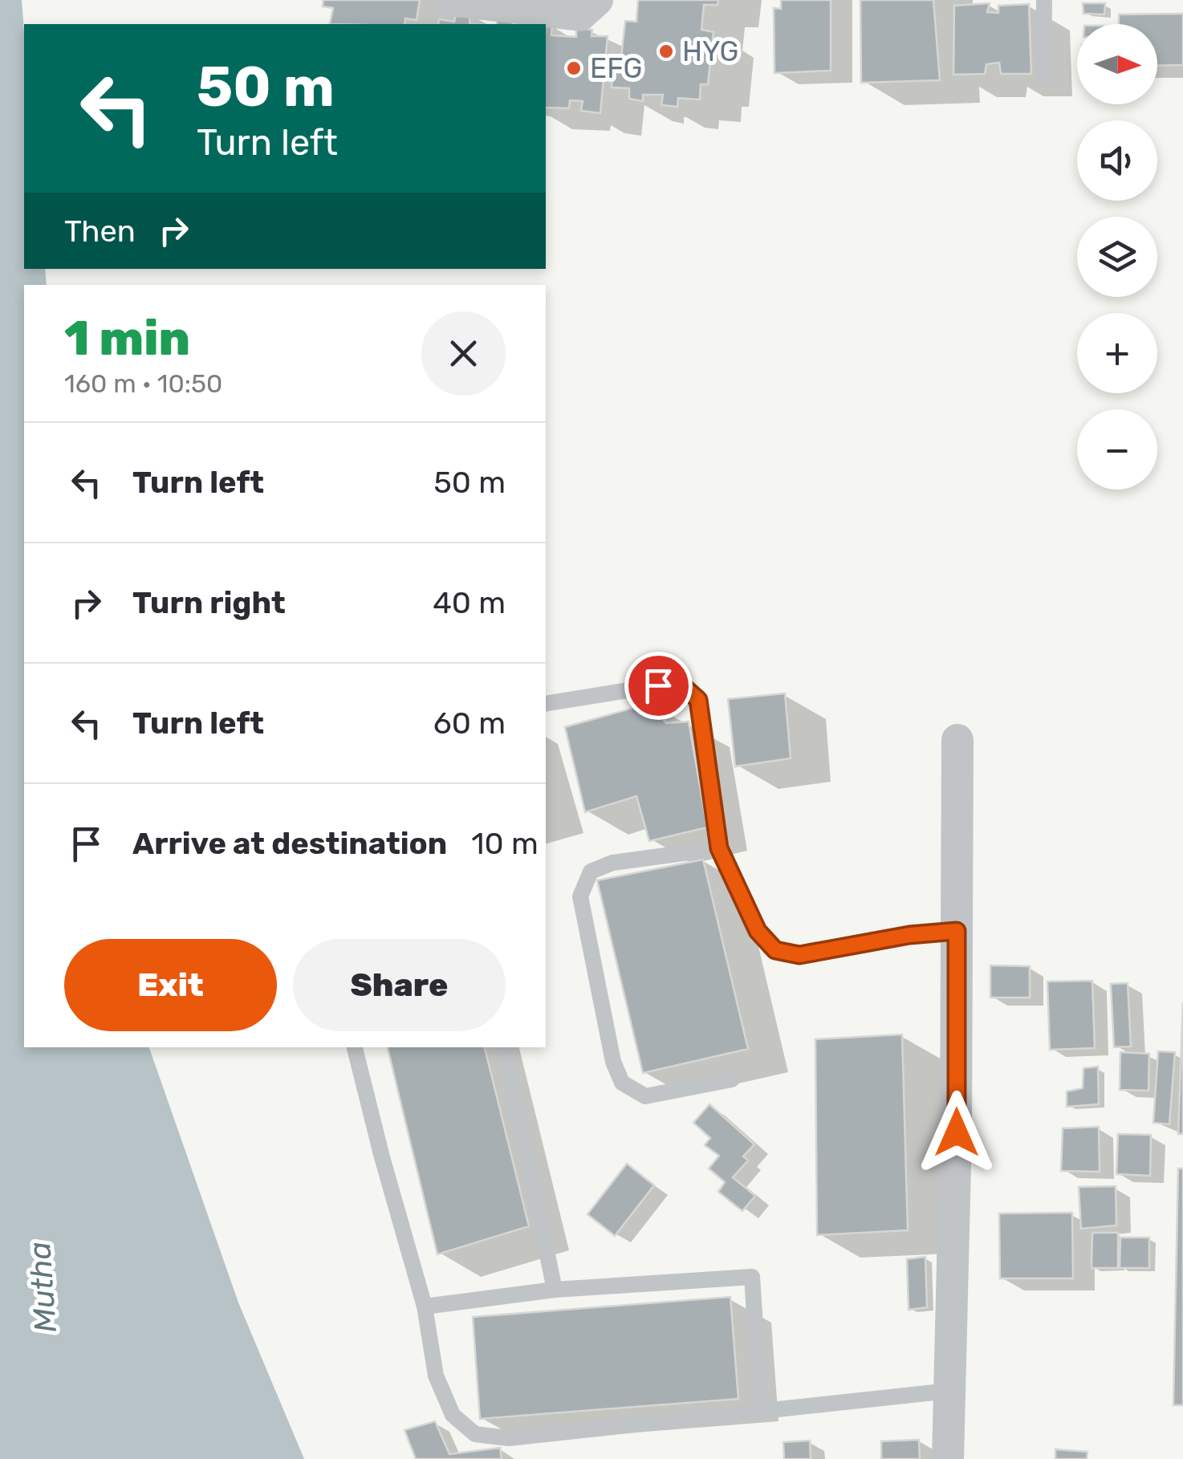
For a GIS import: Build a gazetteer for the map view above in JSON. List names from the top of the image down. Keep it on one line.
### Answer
{"water":["Mutha"],"places":["HYG","EFG"],"north":"right","page":{"map_buttons":["+","−"],"turn":["50 m","Turn left"],"then":"Then","heading":["1 min","160 m · 10:50"],"list":[{"name":"Turn left","value":"50 m"},{"name":"Turn right","value":"40 m"},{"name":"Turn left","value":"60 m"},{"name":"Arrive at destination","value":"10 m"}],"buttons":["Exit","Share"]}}
